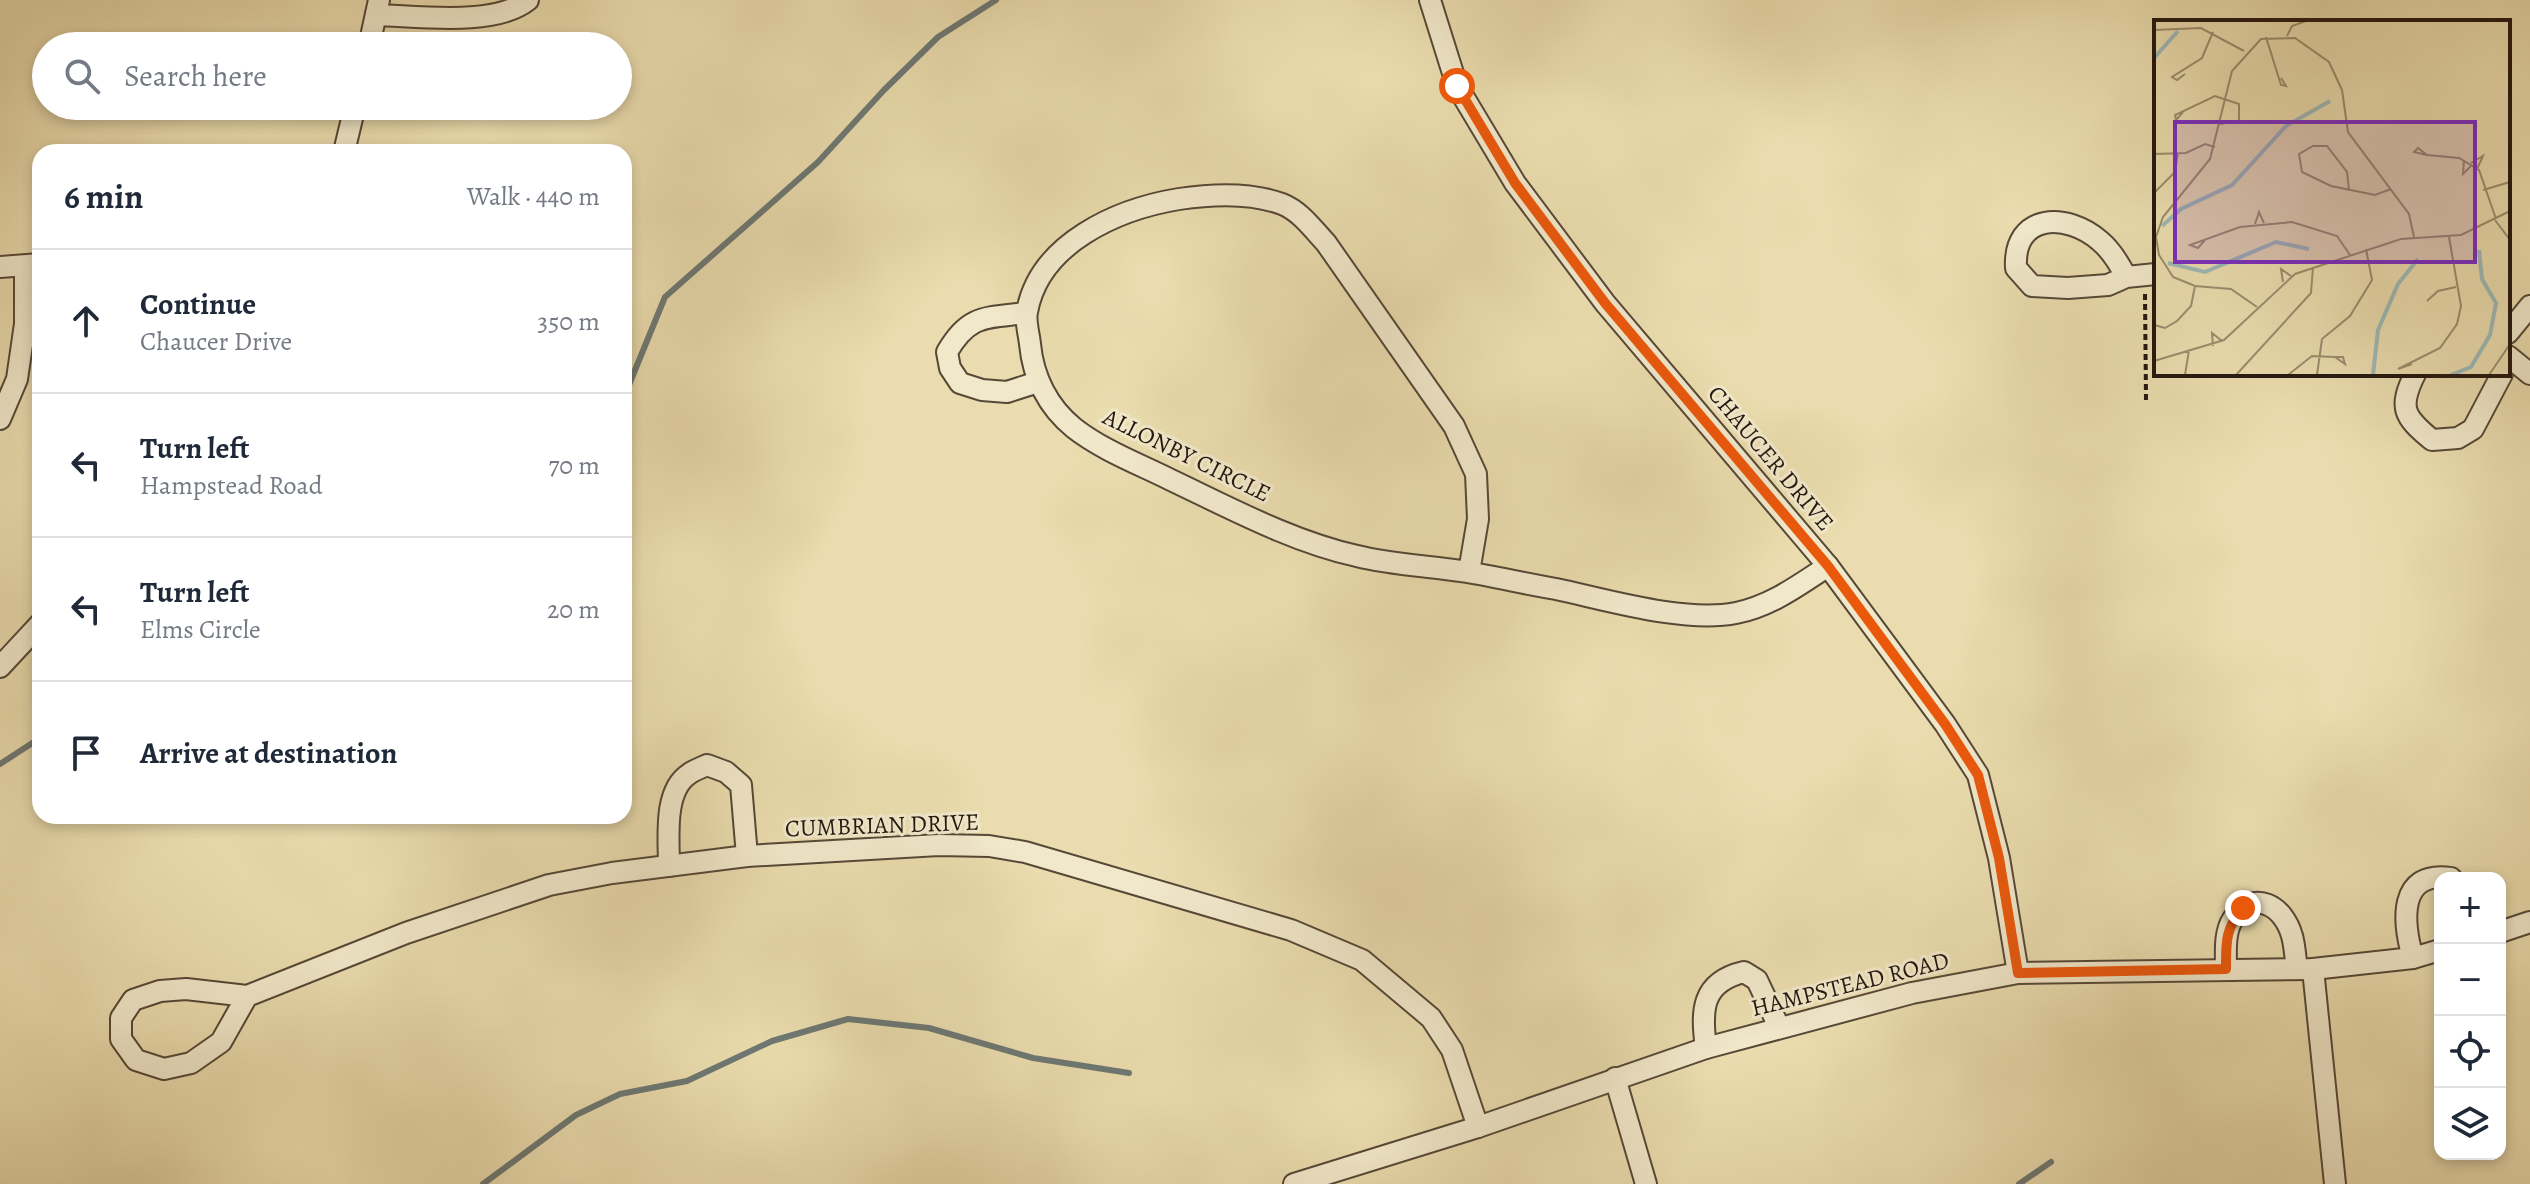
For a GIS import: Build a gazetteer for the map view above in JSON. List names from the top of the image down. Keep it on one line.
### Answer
{"streets":{"street":["ALLONBY CIRCLE","CHAUCER DRIVE","CUMBRIAN DRIVE","HAMPSTEAD ROAD"]},"crossings":[["ALLONBY CIRCLE","CHAUCER DRIVE"],["CHAUCER DRIVE","HAMPSTEAD ROAD"],["CUMBRIAN DRIVE","HAMPSTEAD ROAD"]],"page":{"search":"Search here","heading":["6 min","Walk · 440 m"],"list":[["Continue","Chaucer Drive","350 m"],["Turn left","Hampstead Road","70 m"],["Turn left","Elms Circle","20 m"],"Arrive at destination"],"map_buttons":["+","−"]}}
